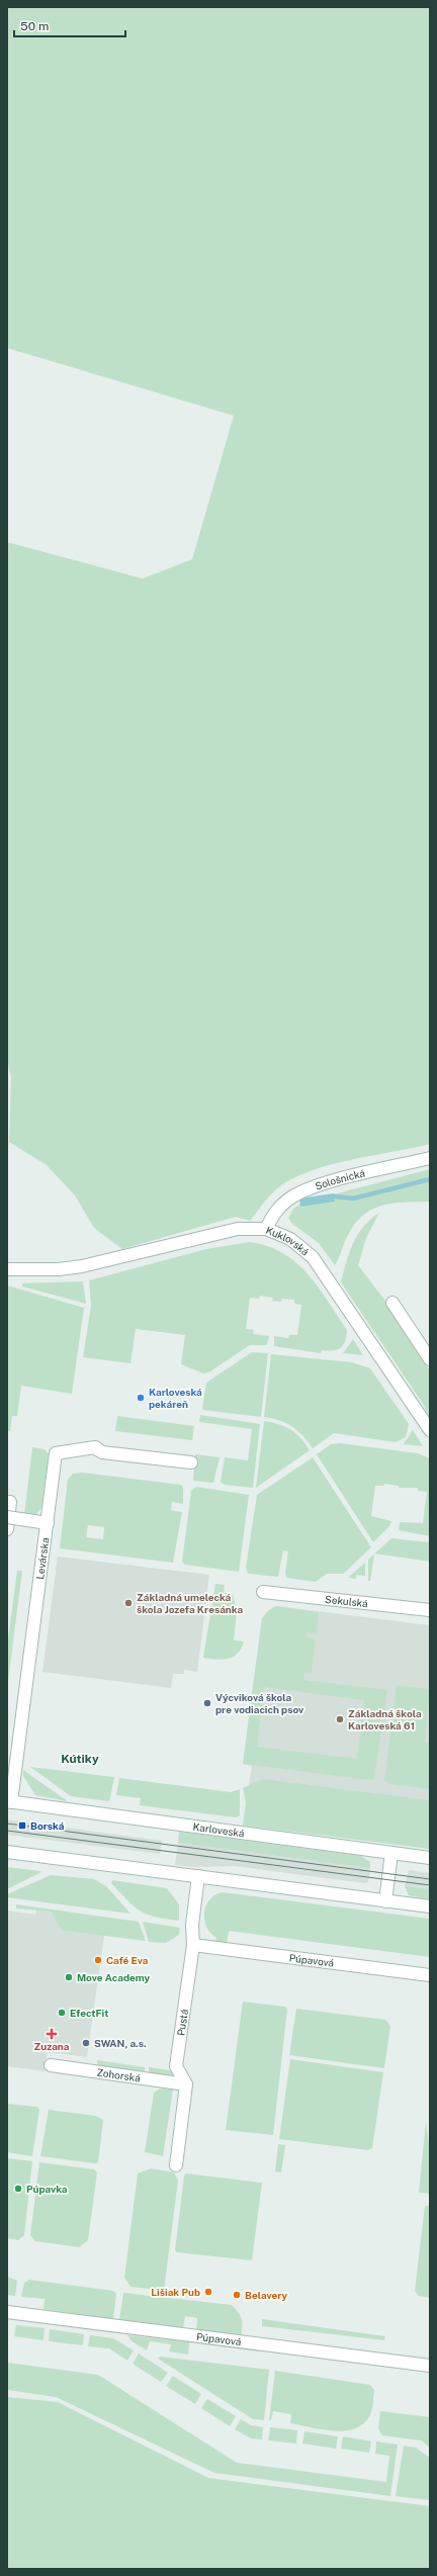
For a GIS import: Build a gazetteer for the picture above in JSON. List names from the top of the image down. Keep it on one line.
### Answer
{"streets":{"street":["Sološnická","Kuklovská","Levárska","Sekulská","Karloveská","Púpavová","Pustá","Zohorská"]},"crossings":[["Sološnická","Kuklovská"],["Levárska","Karloveská"],["Púpavová","Pustá"],["Pustá","Zohorská"]],"districts":["Kútiky"],"places":{"other":["Karloveská pekáreň","Základná umelecká škola Jozefa Kresánka","Výcviková škola pre vodiacich psov","Základná škola Karloveská 61","Café Eva","Move Academy","EfectFit","SWAN, a.s.","Púpavka","Lišiak Pub","Belavery"],"transit":["Borská"],"health":["Zuzana"]},"scale_bar":"50 m"}
